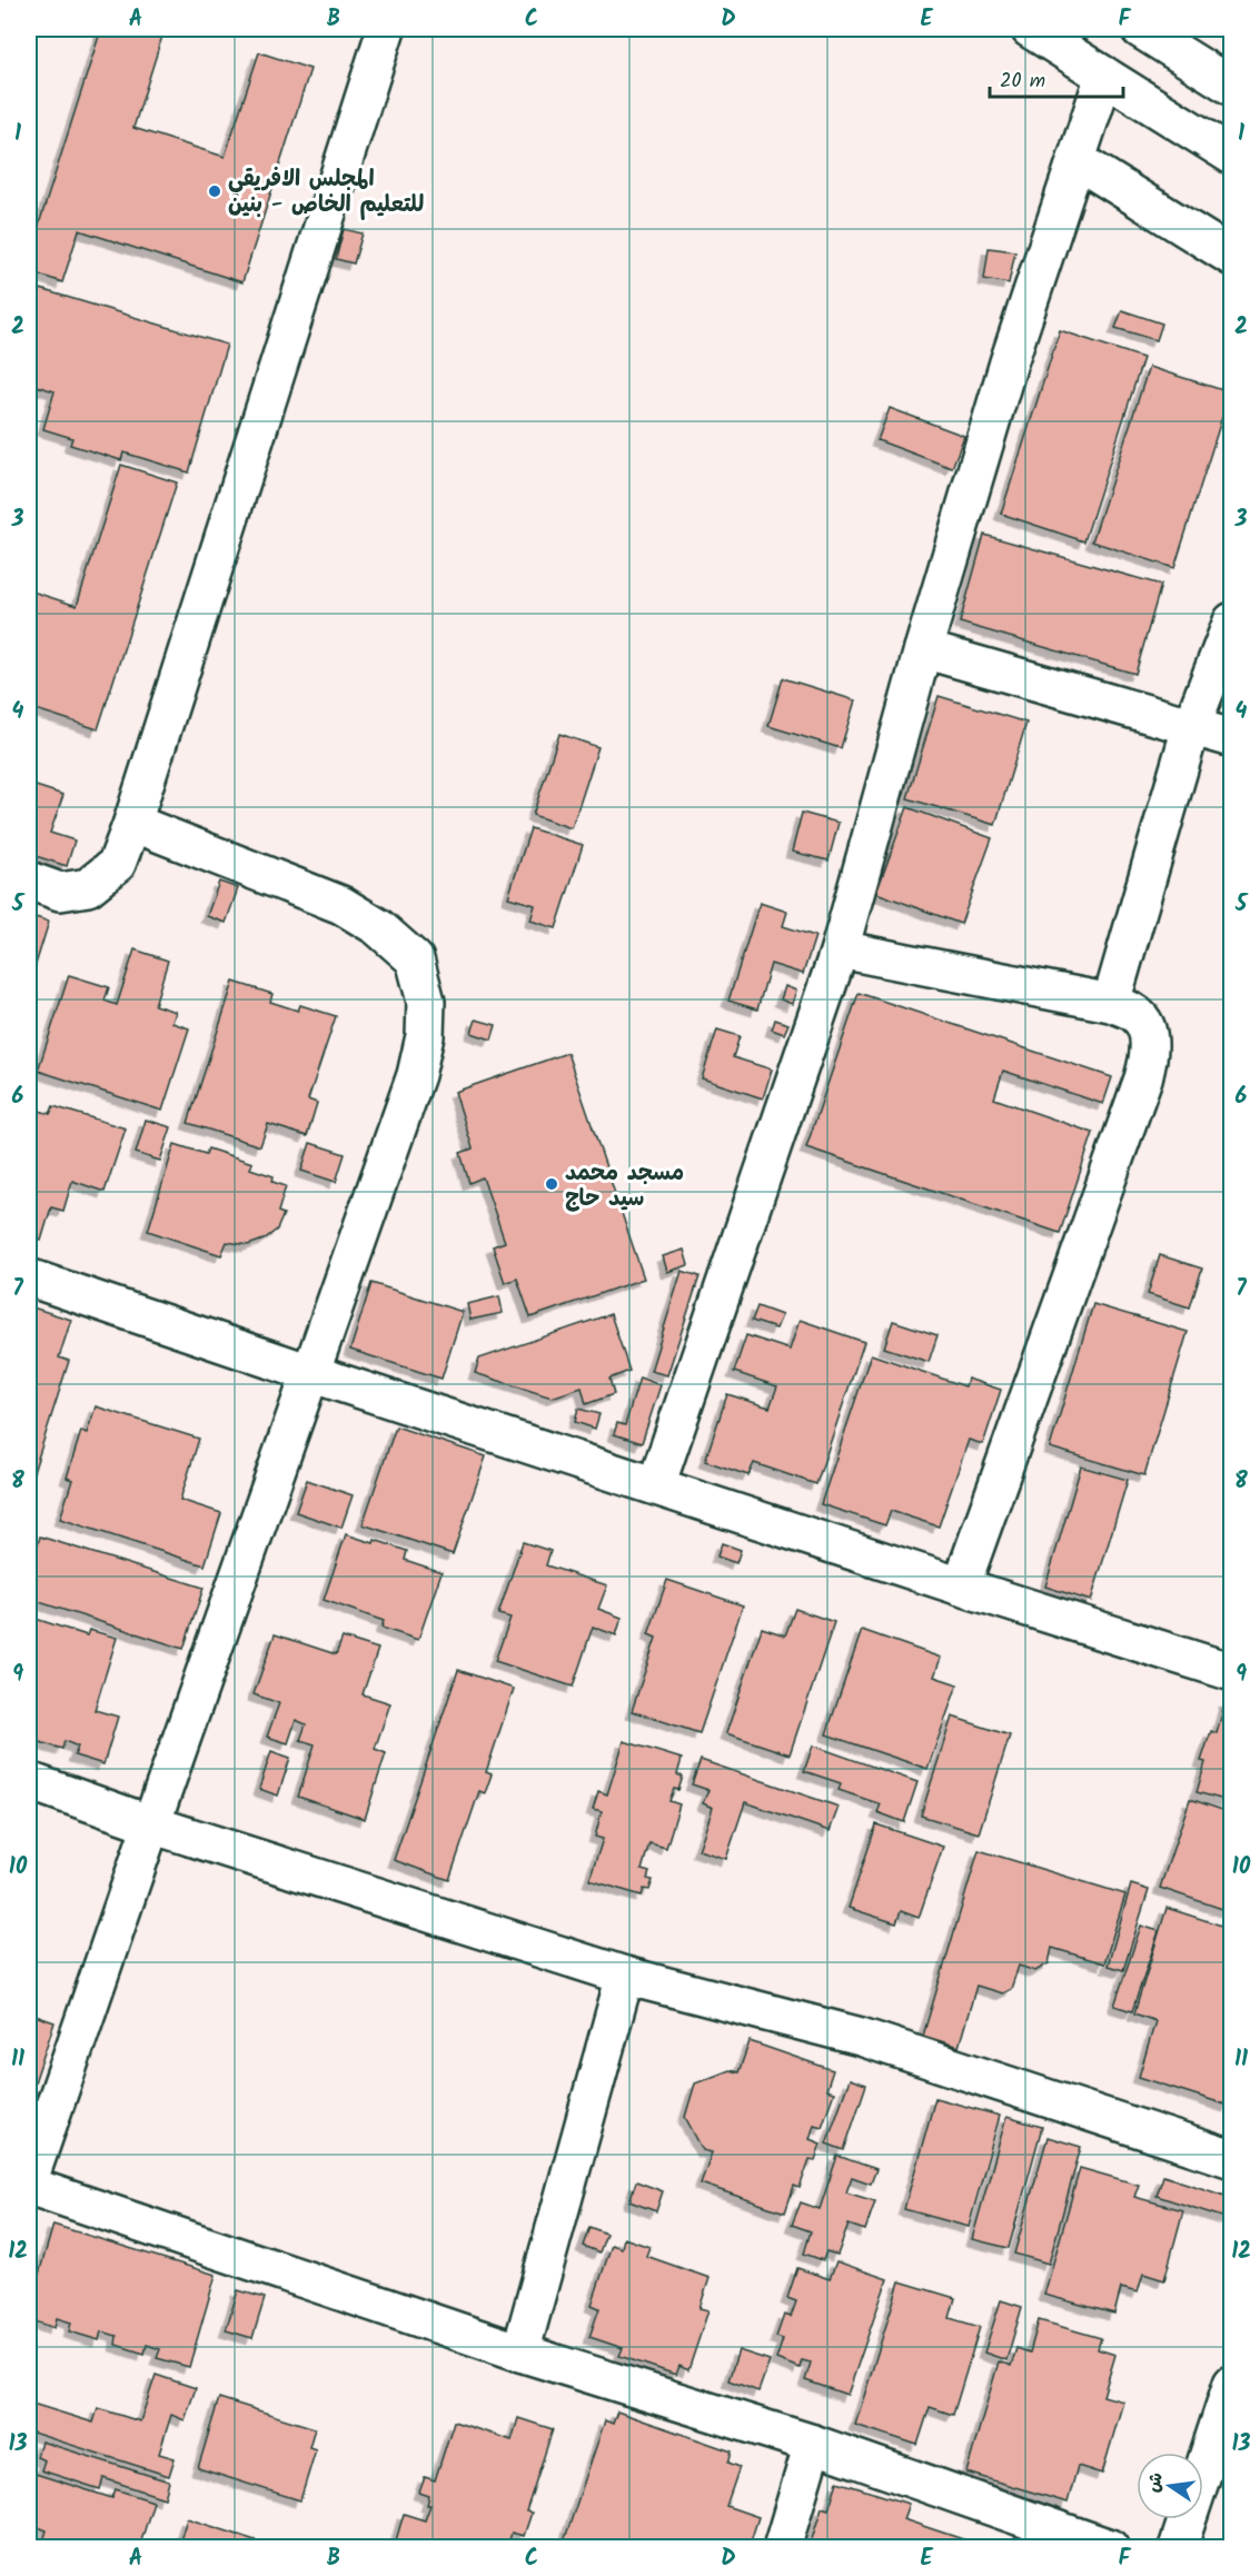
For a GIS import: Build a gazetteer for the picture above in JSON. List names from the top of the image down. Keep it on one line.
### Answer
{"places":["المجلس الافريقي للتعليم الخاص - بنين","مسجد محمد سيد حاج"],"scale_bar":"20 m","north":"left","grid":{"columns":["A","B","C","D","E","F"],"rows":["1","2","3","4","5","6","7","8","9","10","11","12","13"]}}
